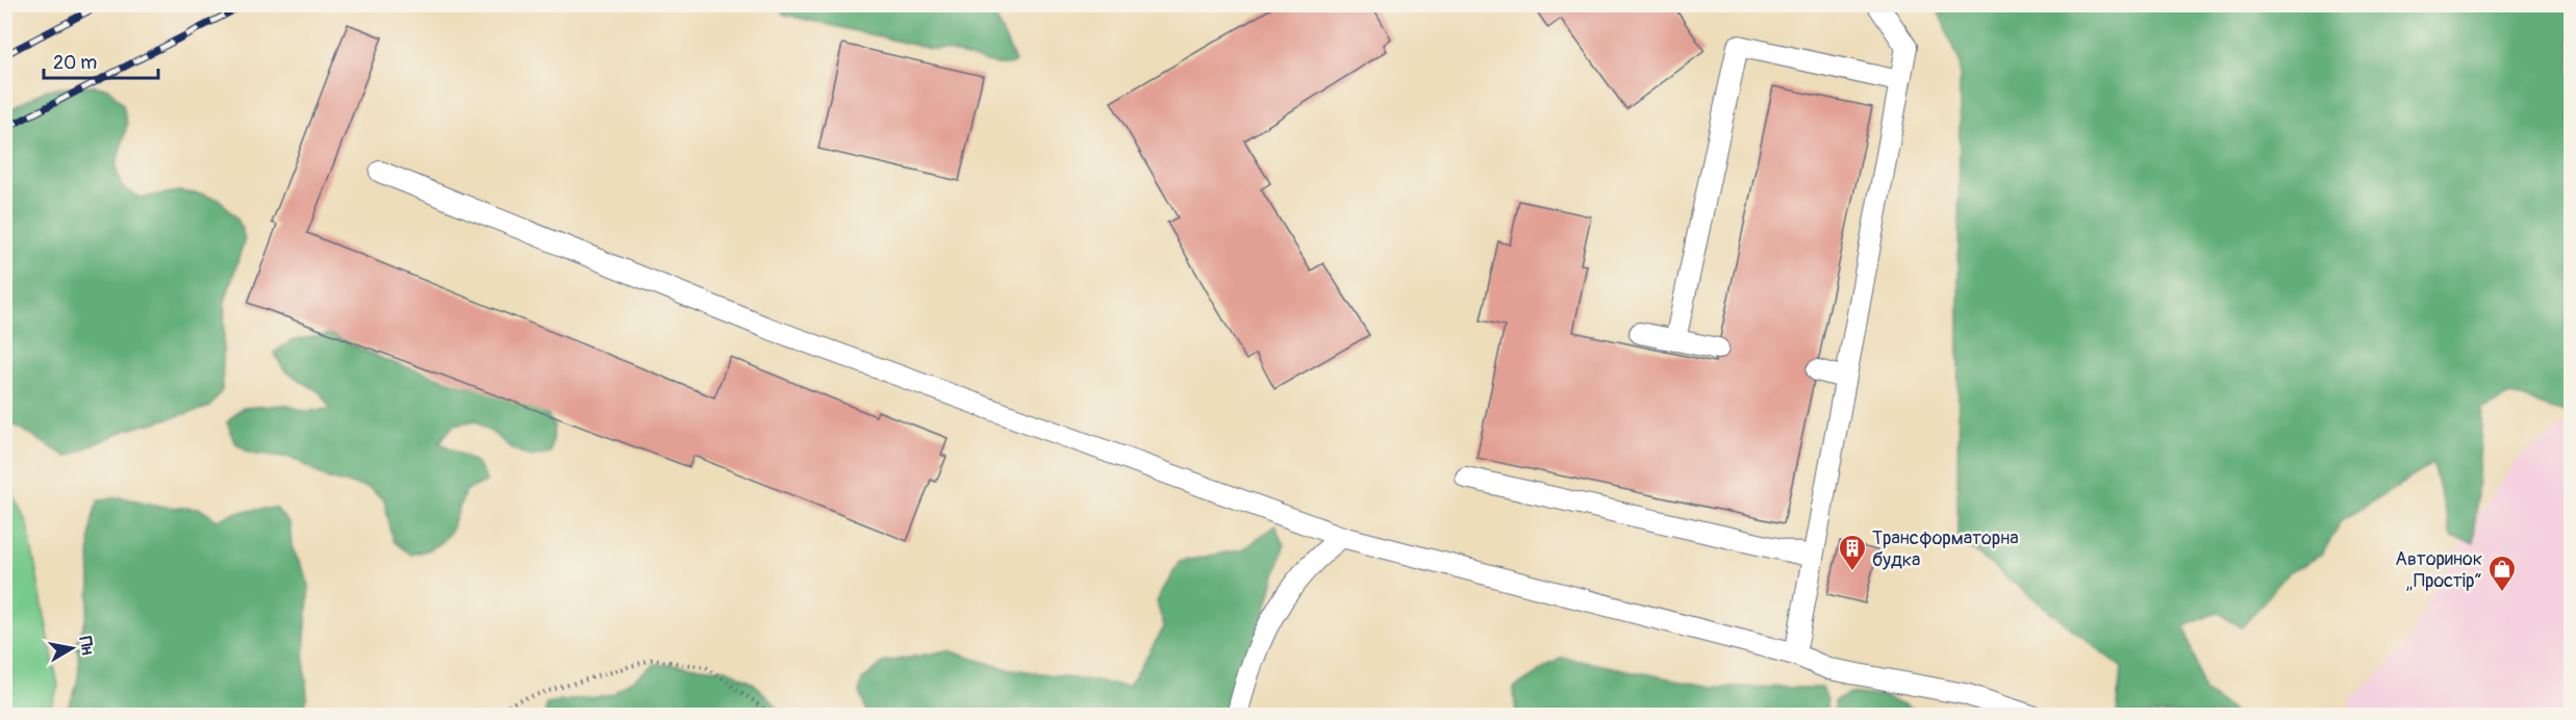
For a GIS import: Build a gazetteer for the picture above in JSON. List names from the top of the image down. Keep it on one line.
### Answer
{"places":{"building":["Трансформаторна будка"],"shop":["Авторинок „Простір“"]},"scale_bar":"20 m","north":"right"}
